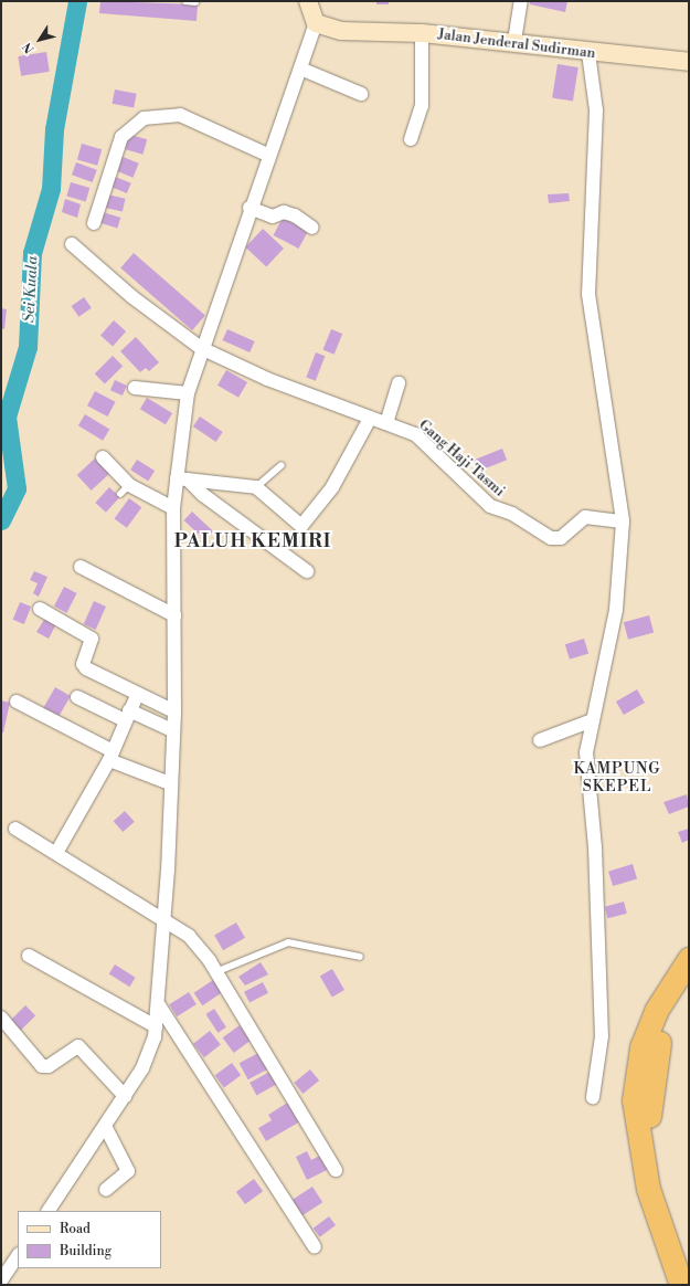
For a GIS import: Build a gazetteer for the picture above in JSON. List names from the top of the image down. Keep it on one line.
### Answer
{"streets":{"main road":["Jalan Jenderal Sudirman"],"street":["Gang Haji Tasmi"]},"districts":["PALUH KEMIRI","KAMPUNG SKEPEL"],"water":["Sei Kuala"],"legend":["Road","Building"],"north":"bottom left"}
